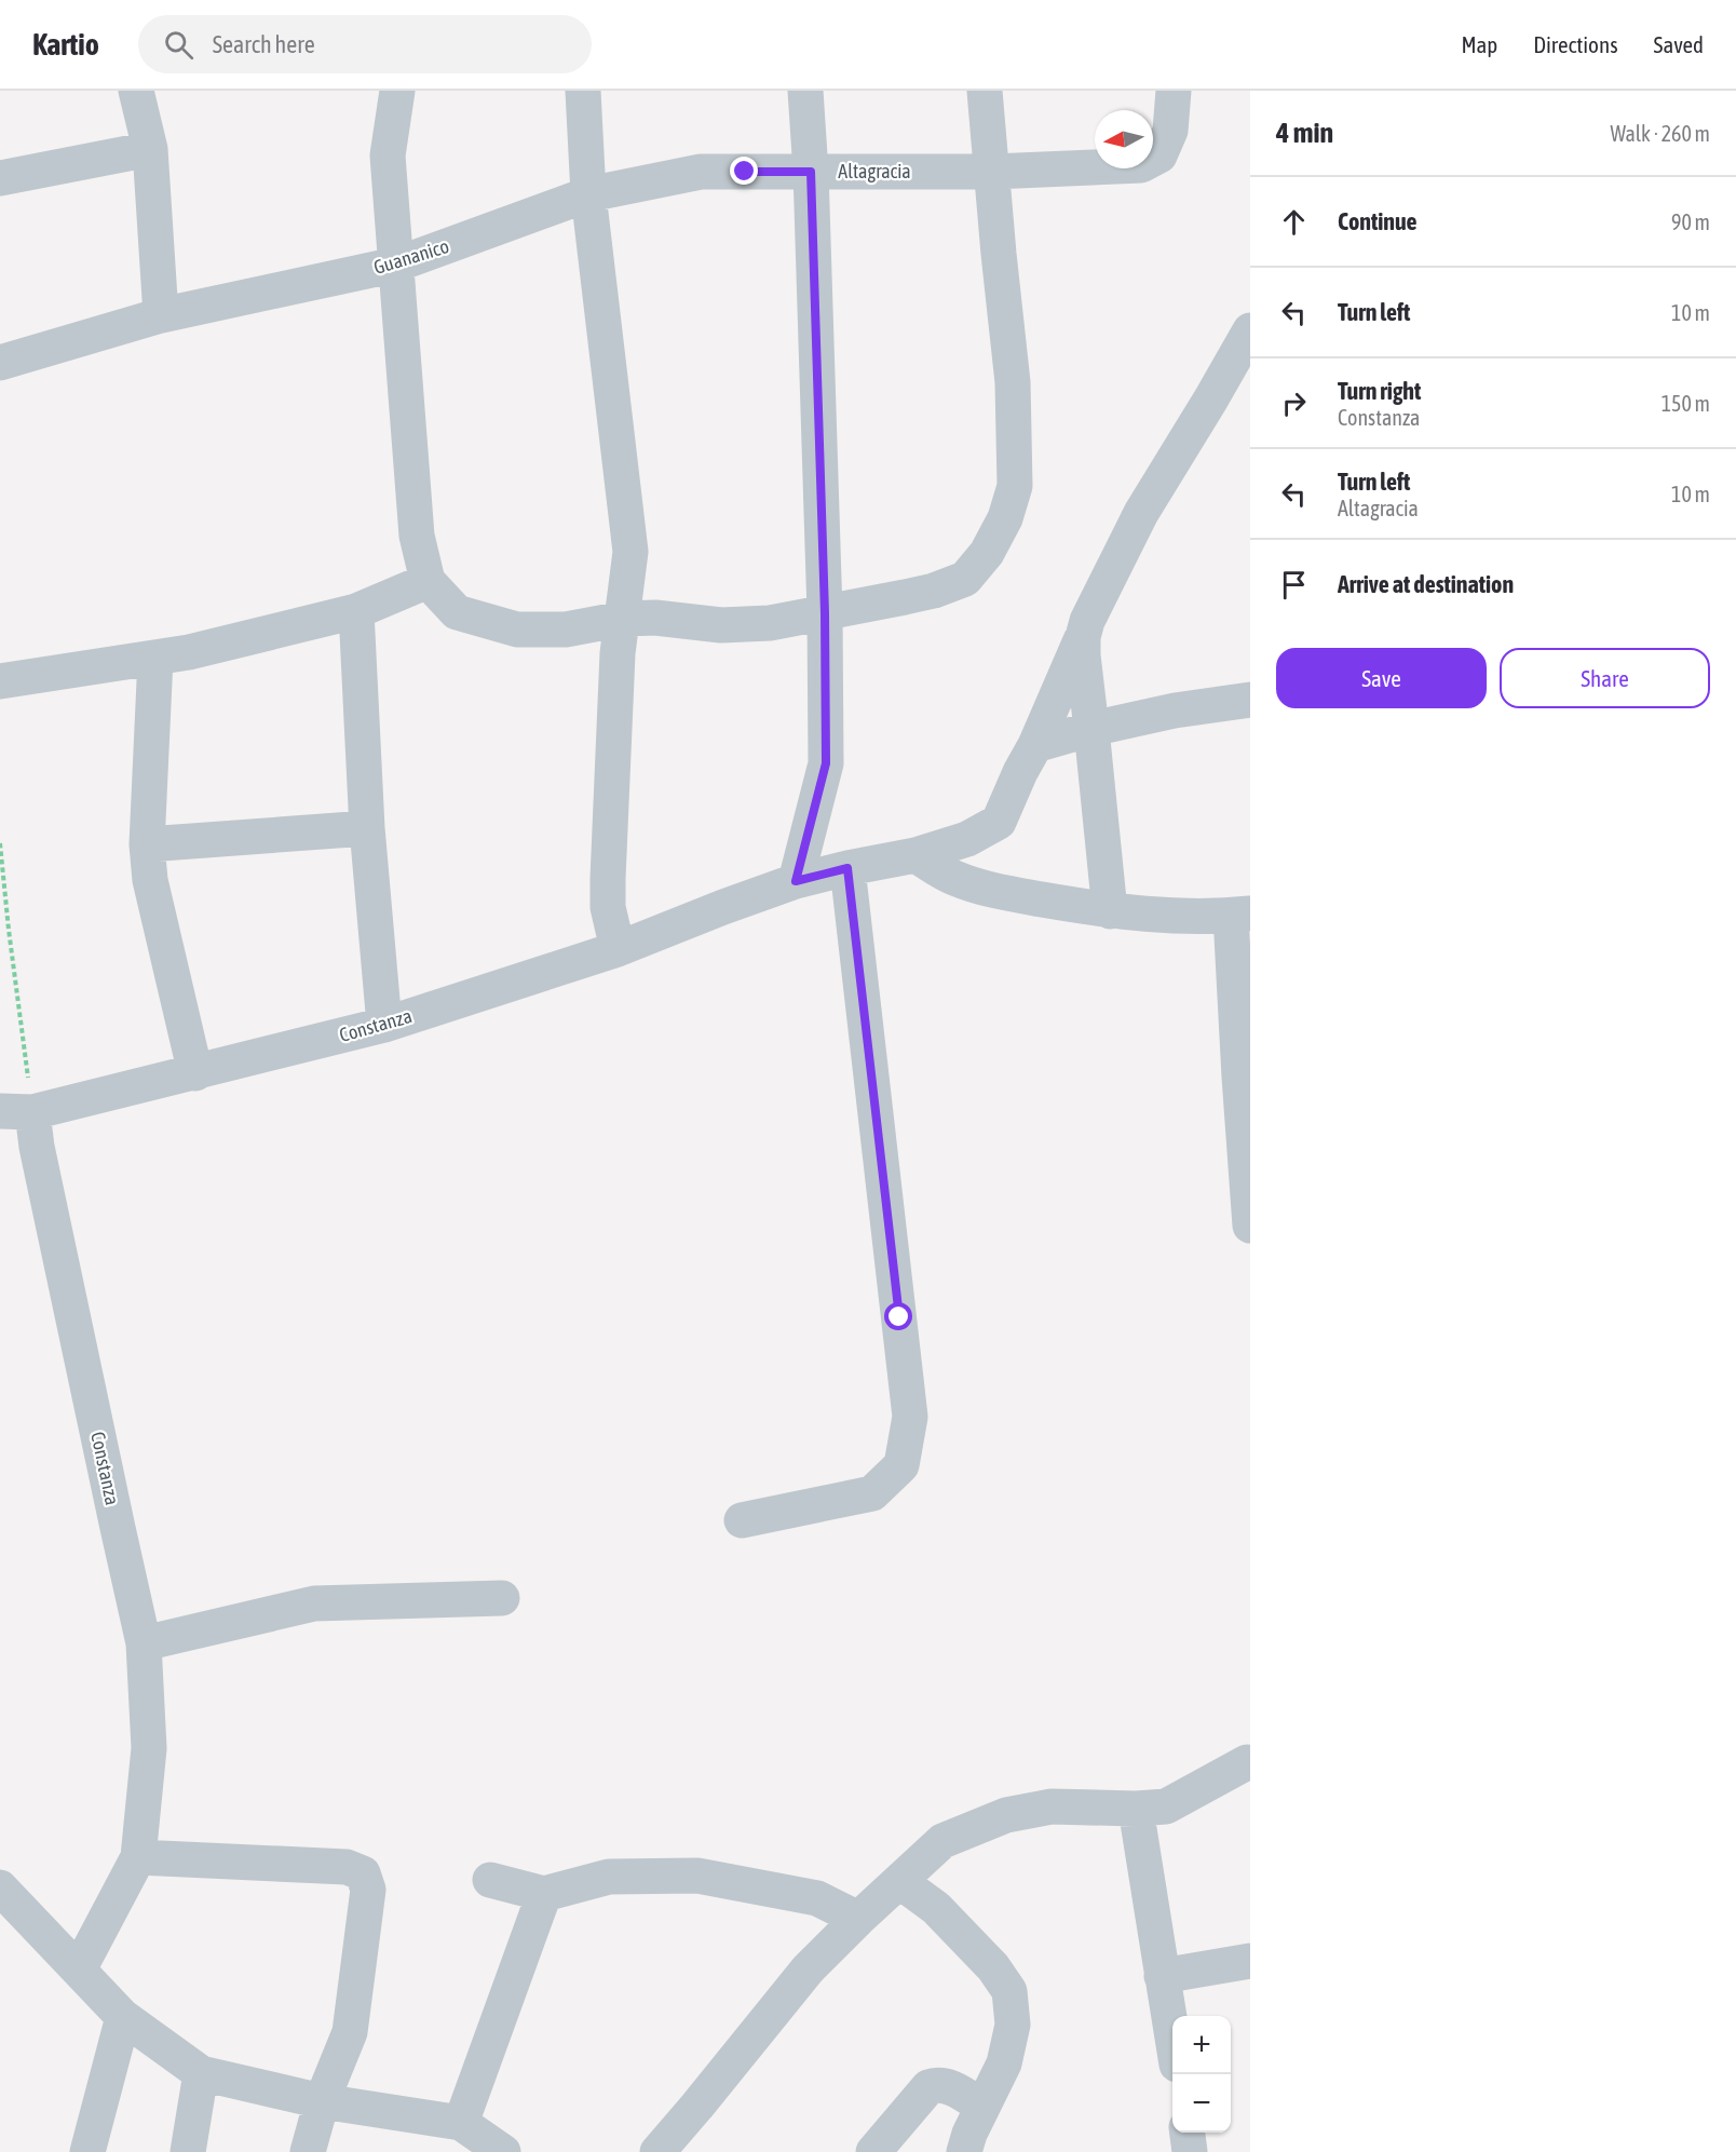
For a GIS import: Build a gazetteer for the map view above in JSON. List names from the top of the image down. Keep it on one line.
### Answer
{"streets":{"street":["Altagracia","Guananico","Constanza"]},"crossings":[["Altagracia","Guananico"]],"north":"left","page":{"header":"Kartio","search":"Search here","nav":["Map","Directions","Saved"],"heading":["4 min","Walk · 260 m"],"list":[["Continue","90 m"],["Turn left","10 m"],["Turn right","Constanza","150 m"],["Turn left","Altagracia","10 m"],"Arrive at destination"],"buttons":["Save","Share"],"map_buttons":["+","−"]}}
